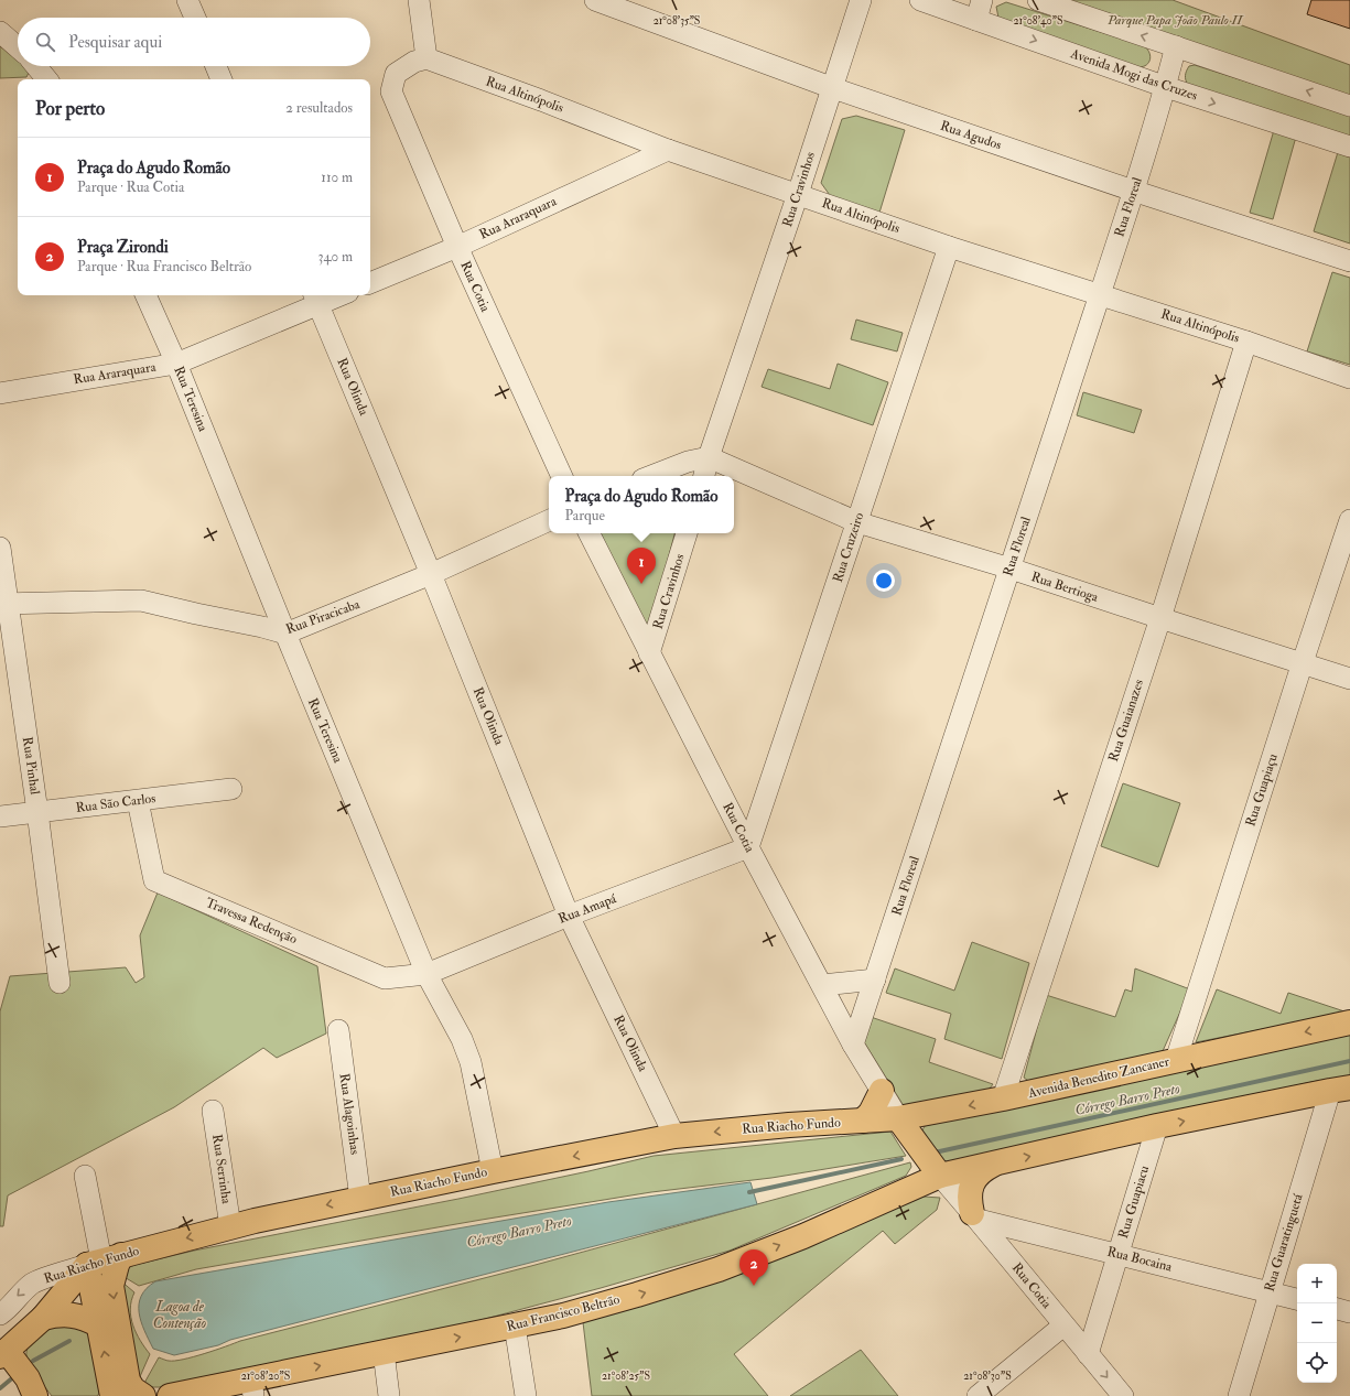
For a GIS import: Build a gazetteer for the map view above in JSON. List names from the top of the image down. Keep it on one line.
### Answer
{"streets":{"main road":["Avenida Benedito Zancaner","Rua Riacho Fundo","Rua Francisco Beltrão"],"street":["Avenida Mogi das Cruzes","Rua Altinópolis","Rua Agudos","Rua Cravinhos","Rua Floreal","Rua Araraquara","Rua Cotia","Rua Olinda","Rua Teresina","Rua Cruzeiro","Rua Bertioga","Rua Piracicaba","Rua Guaianazes","Rua Pinhal","Rua Guapiaçu","Rua São Carlos","Rua Amapá","Travessa Redenção","Rua Alagoinhas","Rua Serrinha","Rua Guapiacu","Rua Guaratinguetá","Rua Bocaina"]},"crossings":[["Avenida Mogi das Cruzes","Rua Floreal"],["Rua Altinópolis","Rua Cravinhos"],["Rua Altinópolis","Rua Floreal"],["Rua Altinópolis","Rua Araraquara"],["Rua Altinópolis","Rua Cotia"],["Rua Altinópolis","Rua Cruzeiro"],["Rua Altinópolis","Rua Guaianazes"],["Rua Agudos","Rua Cravinhos"],["Rua Agudos","Rua Floreal"],["Rua Cravinhos","Rua Cotia"],["Rua Cravinhos","Rua Bertioga"],["Rua Floreal","Rua Cotia"],["Rua Floreal","Rua Bertioga"],["Rua Araraquara","Rua Cotia"],["Rua Araraquara","Rua Olinda"],["Rua Araraquara","Rua Teresina"],["Rua Cotia","Rua Cruzeiro"],["Rua Cotia","Rua Amapá"],["Rua Cotia","Avenida Benedito Zancaner"],["Rua Cotia","Rua Riacho Fundo"],["Rua Cotia","Rua Guapiacu"],["Rua Cotia","Rua Bocaina"],["Rua Cotia","Rua Francisco Beltrão"],["Rua Olinda","Rua Piracicaba"],["Rua Olinda","Rua Amapá"],["Rua Olinda","Rua Riacho Fundo"],["Rua Teresina","Rua Piracicaba"],["Rua Teresina","Rua Amapá"],["Rua Teresina","Travessa Redenção"],["Rua Teresina","Rua Riacho Fundo"],["Rua Cruzeiro","Rua Bertioga"],["Rua Cruzeiro","Rua Amapá"],["Rua Bertioga","Rua Guaianazes"],["Rua Bertioga","Rua Guapiaçu"],["Rua Piracicaba","Rua Pinhal"],["Rua Guaianazes","Avenida Benedito Zancaner"],["Rua Pinhal","Rua São Carlos"],["Rua Guapiaçu","Avenida Benedito Zancaner"],["Rua São Carlos","Travessa Redenção"],["Rua Amapá","Travessa Redenção"],["Avenida Benedito Zancaner","Rua Riacho Fundo"],["Rua Alagoinhas","Rua Riacho Fundo"],["Rua Riacho Fundo","Rua Serrinha"],["Rua Guapiacu","Rua Bocaina"],["Rua Guaratinguetá","Rua Bocaina"]],"one_way":["Rua Riacho Fundo","Rua Francisco Beltrão"],"water":["Córrego Barro Preto","Lagoa de Contenção"],"parks":["Parque Papa João Paulo II"],"page":{"search":"Pesquisar aqui","heading":["Por perto","2 resultados"],"list":[{"mark":"1","name":"Praça do Agudo Romão","note":"Parque · Rua Cotia","value":"110 m"},{"mark":"2","name":"Praça Zirondi","note":"Parque · Rua Francisco Beltrão","value":"340 m"}],"popup":["Praça do Agudo Romão","Parque"],"pins":["1","2"],"map_buttons":["+","−"]},"coordinates":["21°08'35\"S","21°08'40\"S","21°08'20\"S","21°08'25\"S","21°08'30\"S"]}
